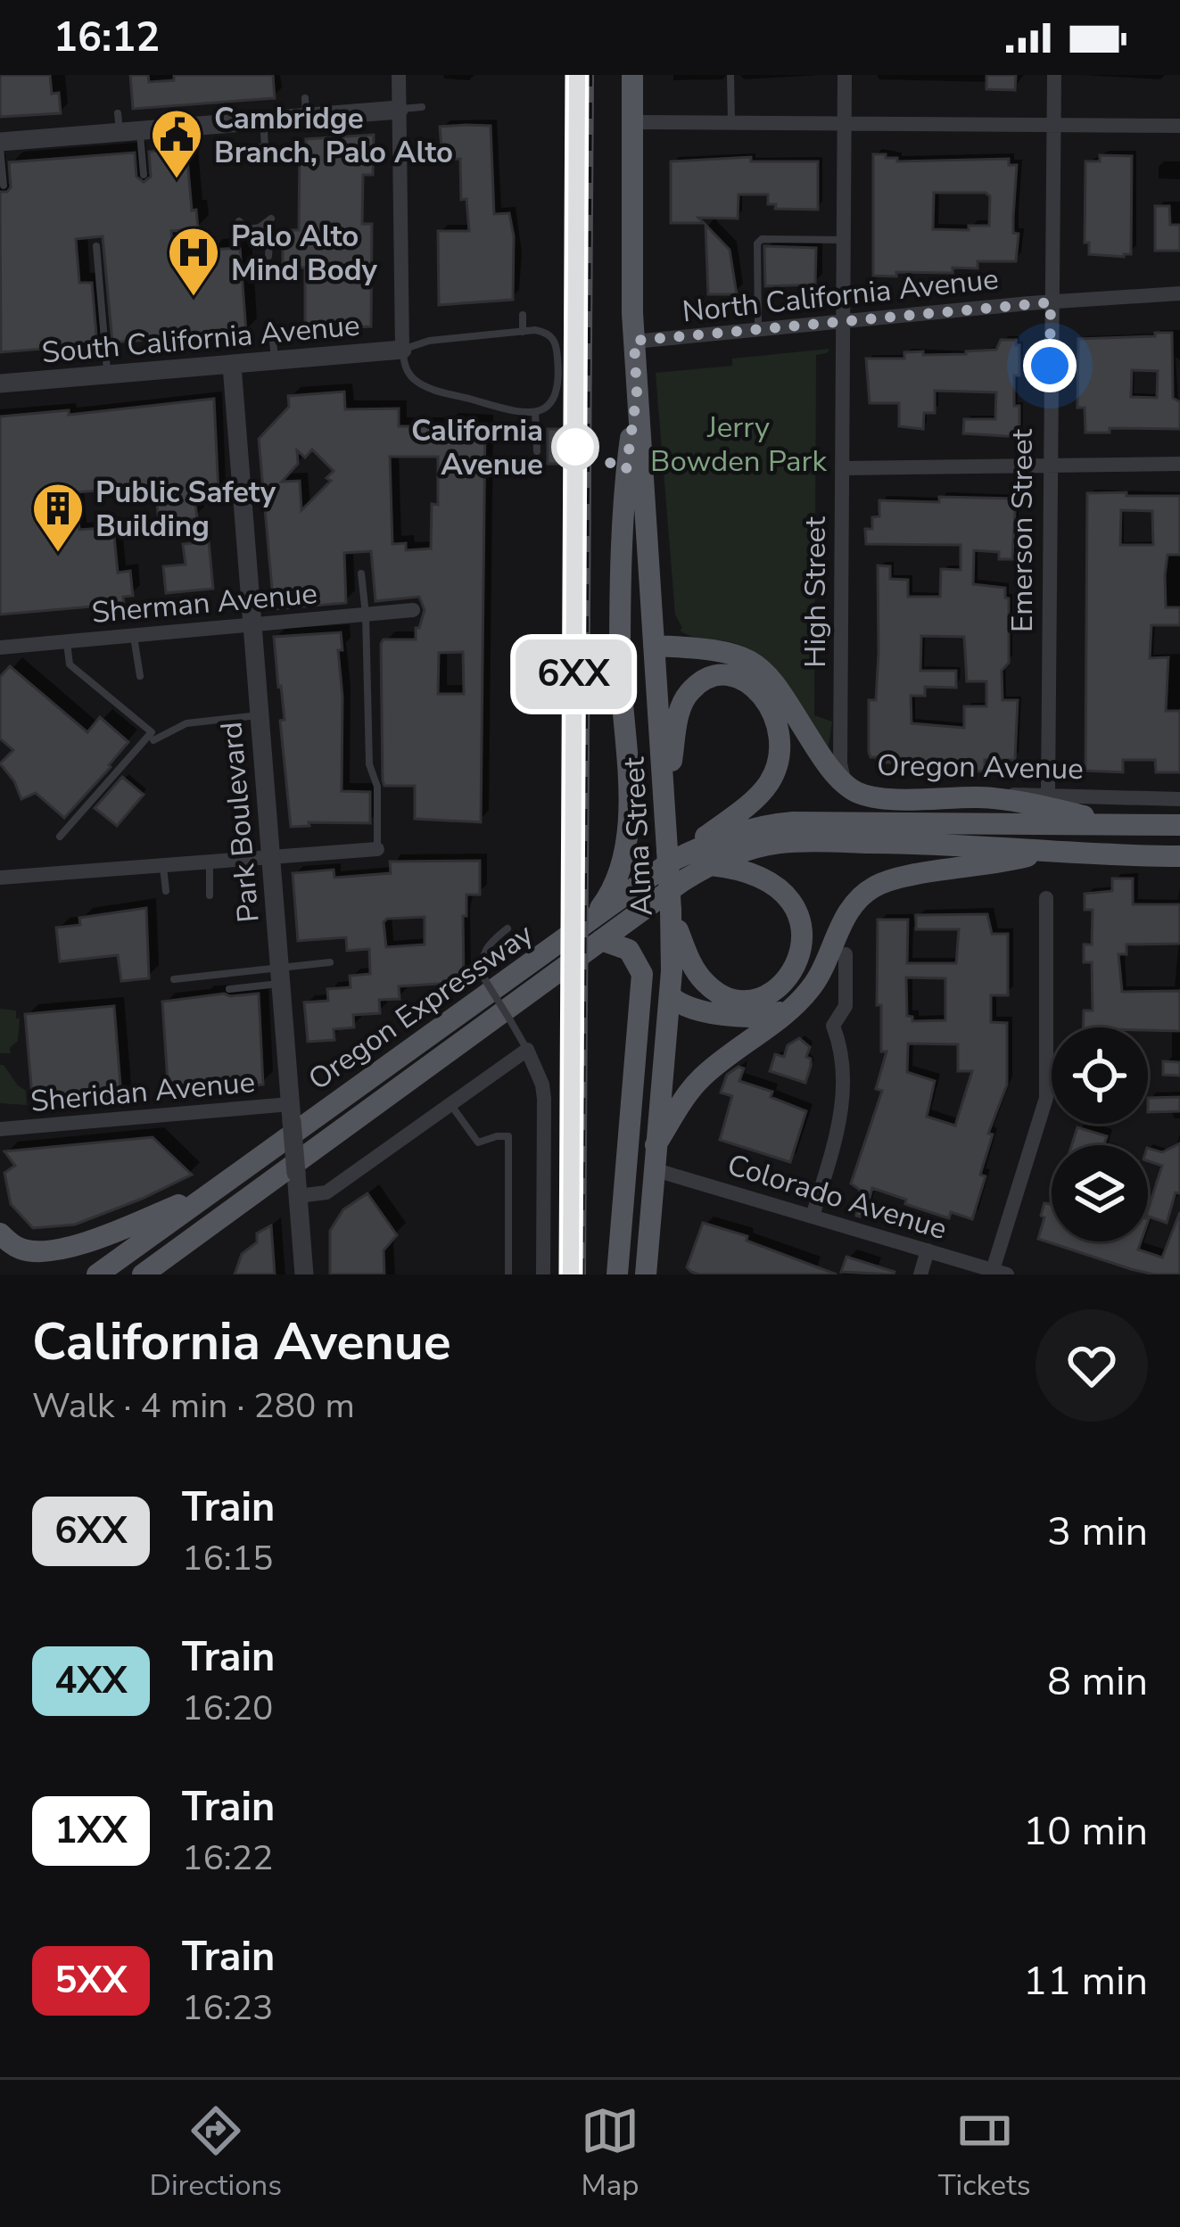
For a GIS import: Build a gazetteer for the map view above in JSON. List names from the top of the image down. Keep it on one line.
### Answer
{"streets":{"main road":["Oregon Avenue","Alma Street","Oregon Expressway"],"street":["North California Avenue","South California Avenue","Emerson Street","High Street","Sherman Avenue","Park Boulevard","Sheridan Avenue","Colorado Avenue"]},"crossings":[["North California Avenue","Emerson Street"],["North California Avenue","High Street"],["North California Avenue","Alma Street"],["South California Avenue","Park Boulevard"],["Emerson Street","Oregon Avenue"],["High Street","Oregon Avenue"],["Sherman Avenue","Park Boulevard"],["Oregon Avenue","Alma Street"],["Park Boulevard","Sheridan Avenue"],["Alma Street","Oregon Expressway"],["Alma Street","Colorado Avenue"]],"parks":["Jerry Bowden Park"],"places":{"public building":["Cambridge Branch, Palo Alto"],"hospital":["Palo Alto Mind Body"],"other":["California Avenue"],"building":["Public Safety Building"]},"page":{"status":"16:12","on_map":"6XX","heading":["California Avenue","Walk · 4 min · 280 m"],"list":[{"mark":"6XX","name":"Train","note":"16:15","value":"3 min"},{"mark":"4XX","name":"Train","note":"16:20","value":"8 min"},{"mark":"1XX","name":"Train","note":"16:22","value":"10 min"},{"mark":"5XX","name":"Train","note":"16:23","value":"11 min"}],"tabs":["Directions","Map","Tickets"]}}
